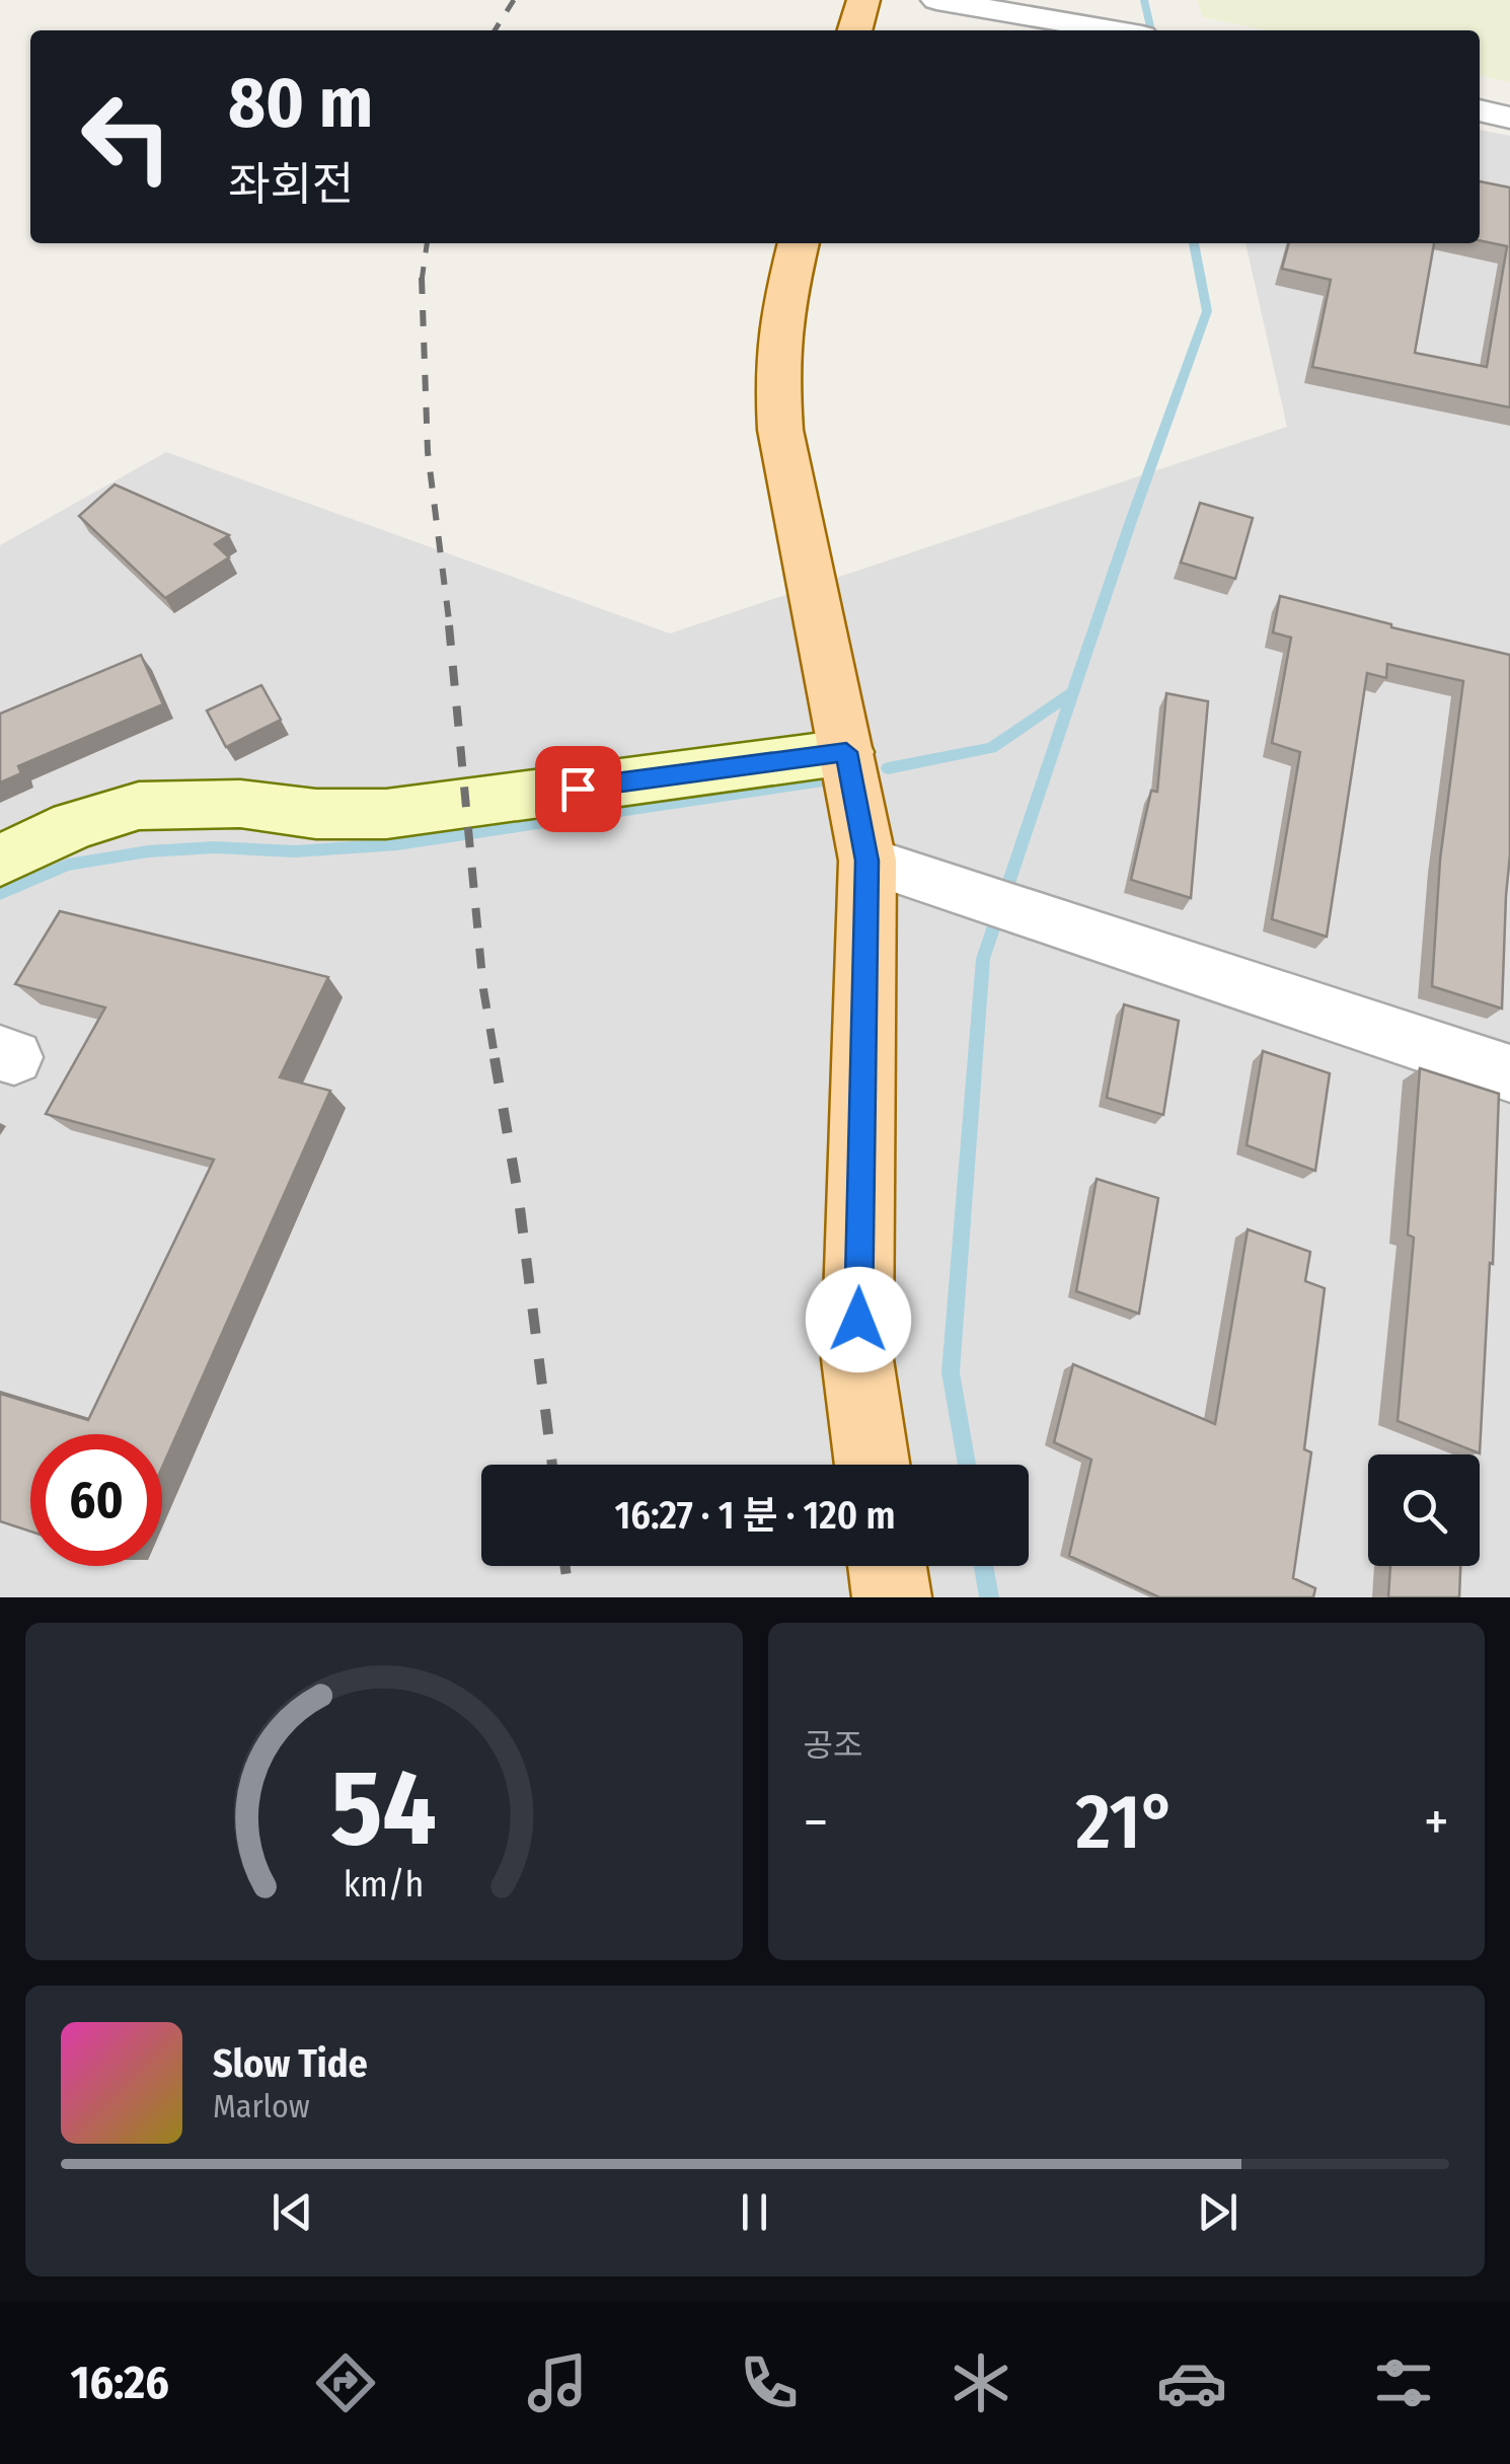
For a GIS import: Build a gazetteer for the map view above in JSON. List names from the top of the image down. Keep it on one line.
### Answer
{"page":{"turn":["80 m","좌회전"],"limit":"60","trip":"16:27 · 1 분 · 120 m","tile":"공조","heat":["−","21°","+"],"song":["Slow Tide","Marlow"],"tabs":"16:26","gauge":["54","km/h"]}}
